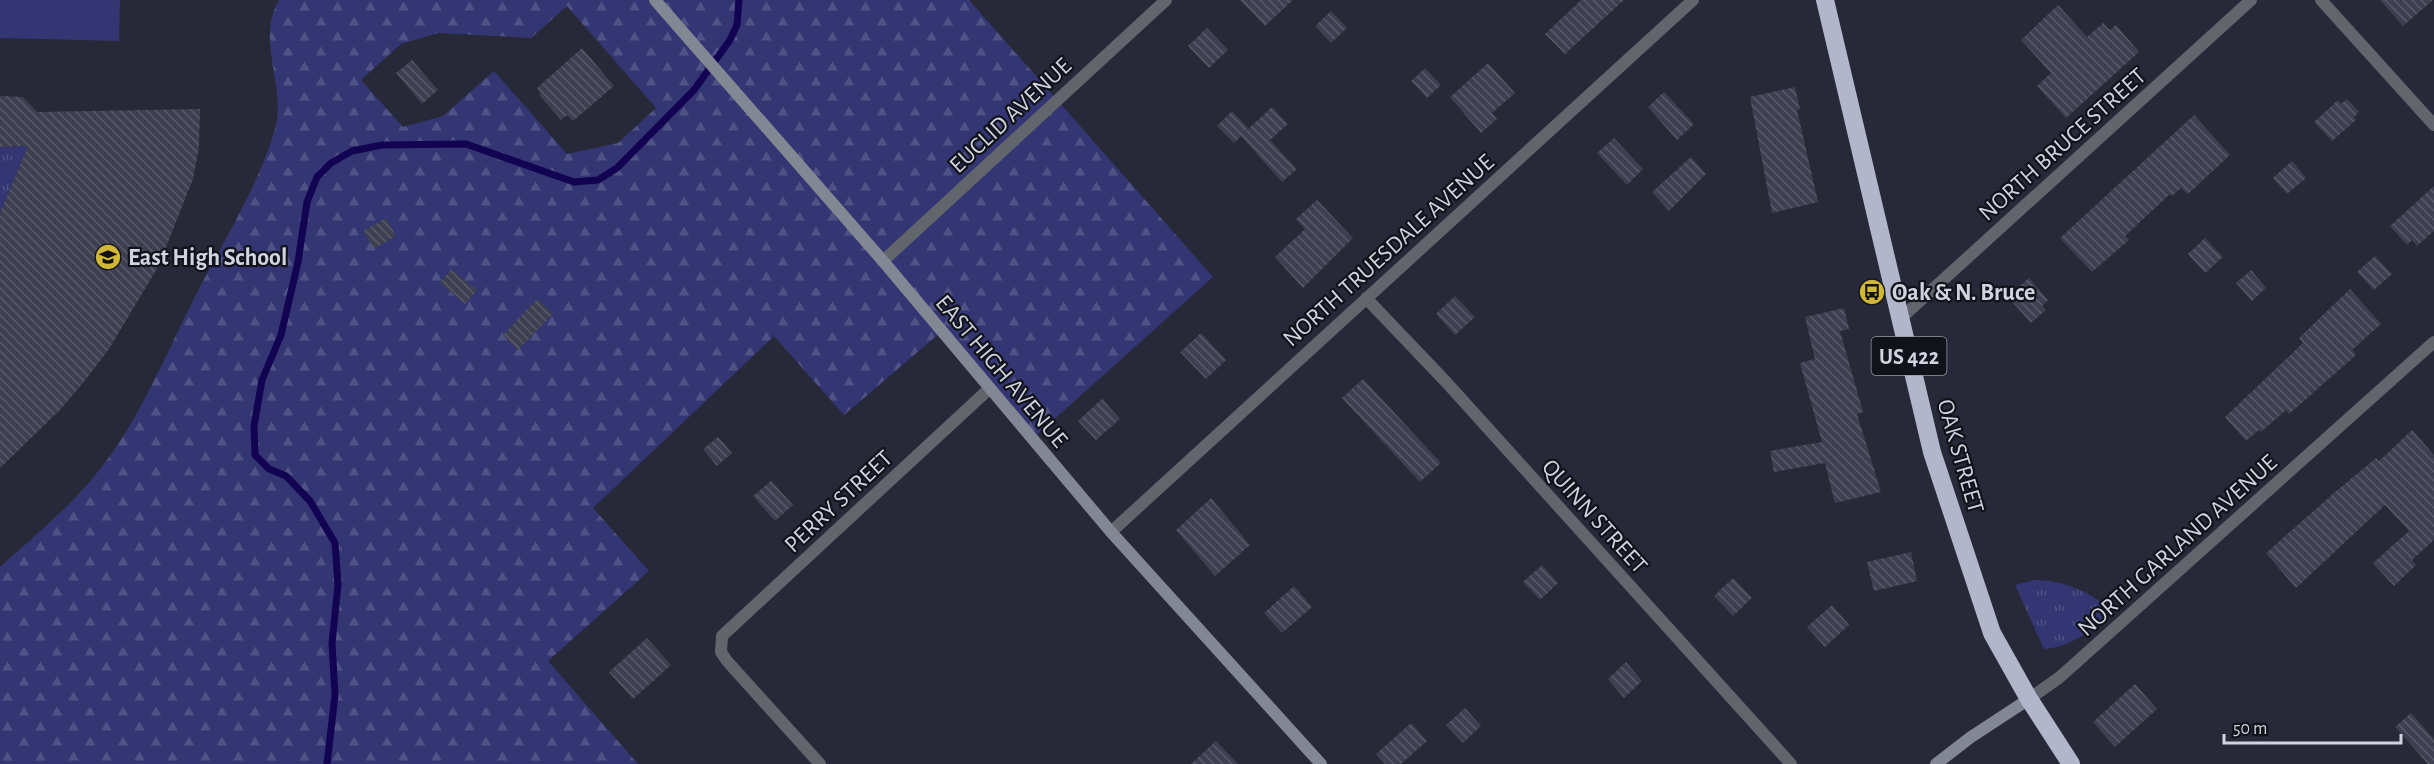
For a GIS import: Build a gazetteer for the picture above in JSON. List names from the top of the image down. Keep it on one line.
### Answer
{"streets":{"highway":["US 422","OAK STREET"],"street":["EUCLID AVENUE","NORTH BRUCE STREET","NORTH TRUESDALE AVENUE","EAST HIGH AVENUE","PERRY STREET","QUINN STREET","NORTH GARLAND AVENUE"]},"crossings":[["EUCLID AVENUE","EAST HIGH AVENUE"],["NORTH BRUCE STREET","OAK STREET"],["NORTH TRUESDALE AVENUE","EAST HIGH AVENUE"],["NORTH TRUESDALE AVENUE","QUINN STREET"],["EAST HIGH AVENUE","PERRY STREET"],["OAK STREET","NORTH GARLAND AVENUE"]],"places":{"school or university":["East High School"],"bus stop":["Oak & N. Bruce"]},"scale_bar":"50 m"}
